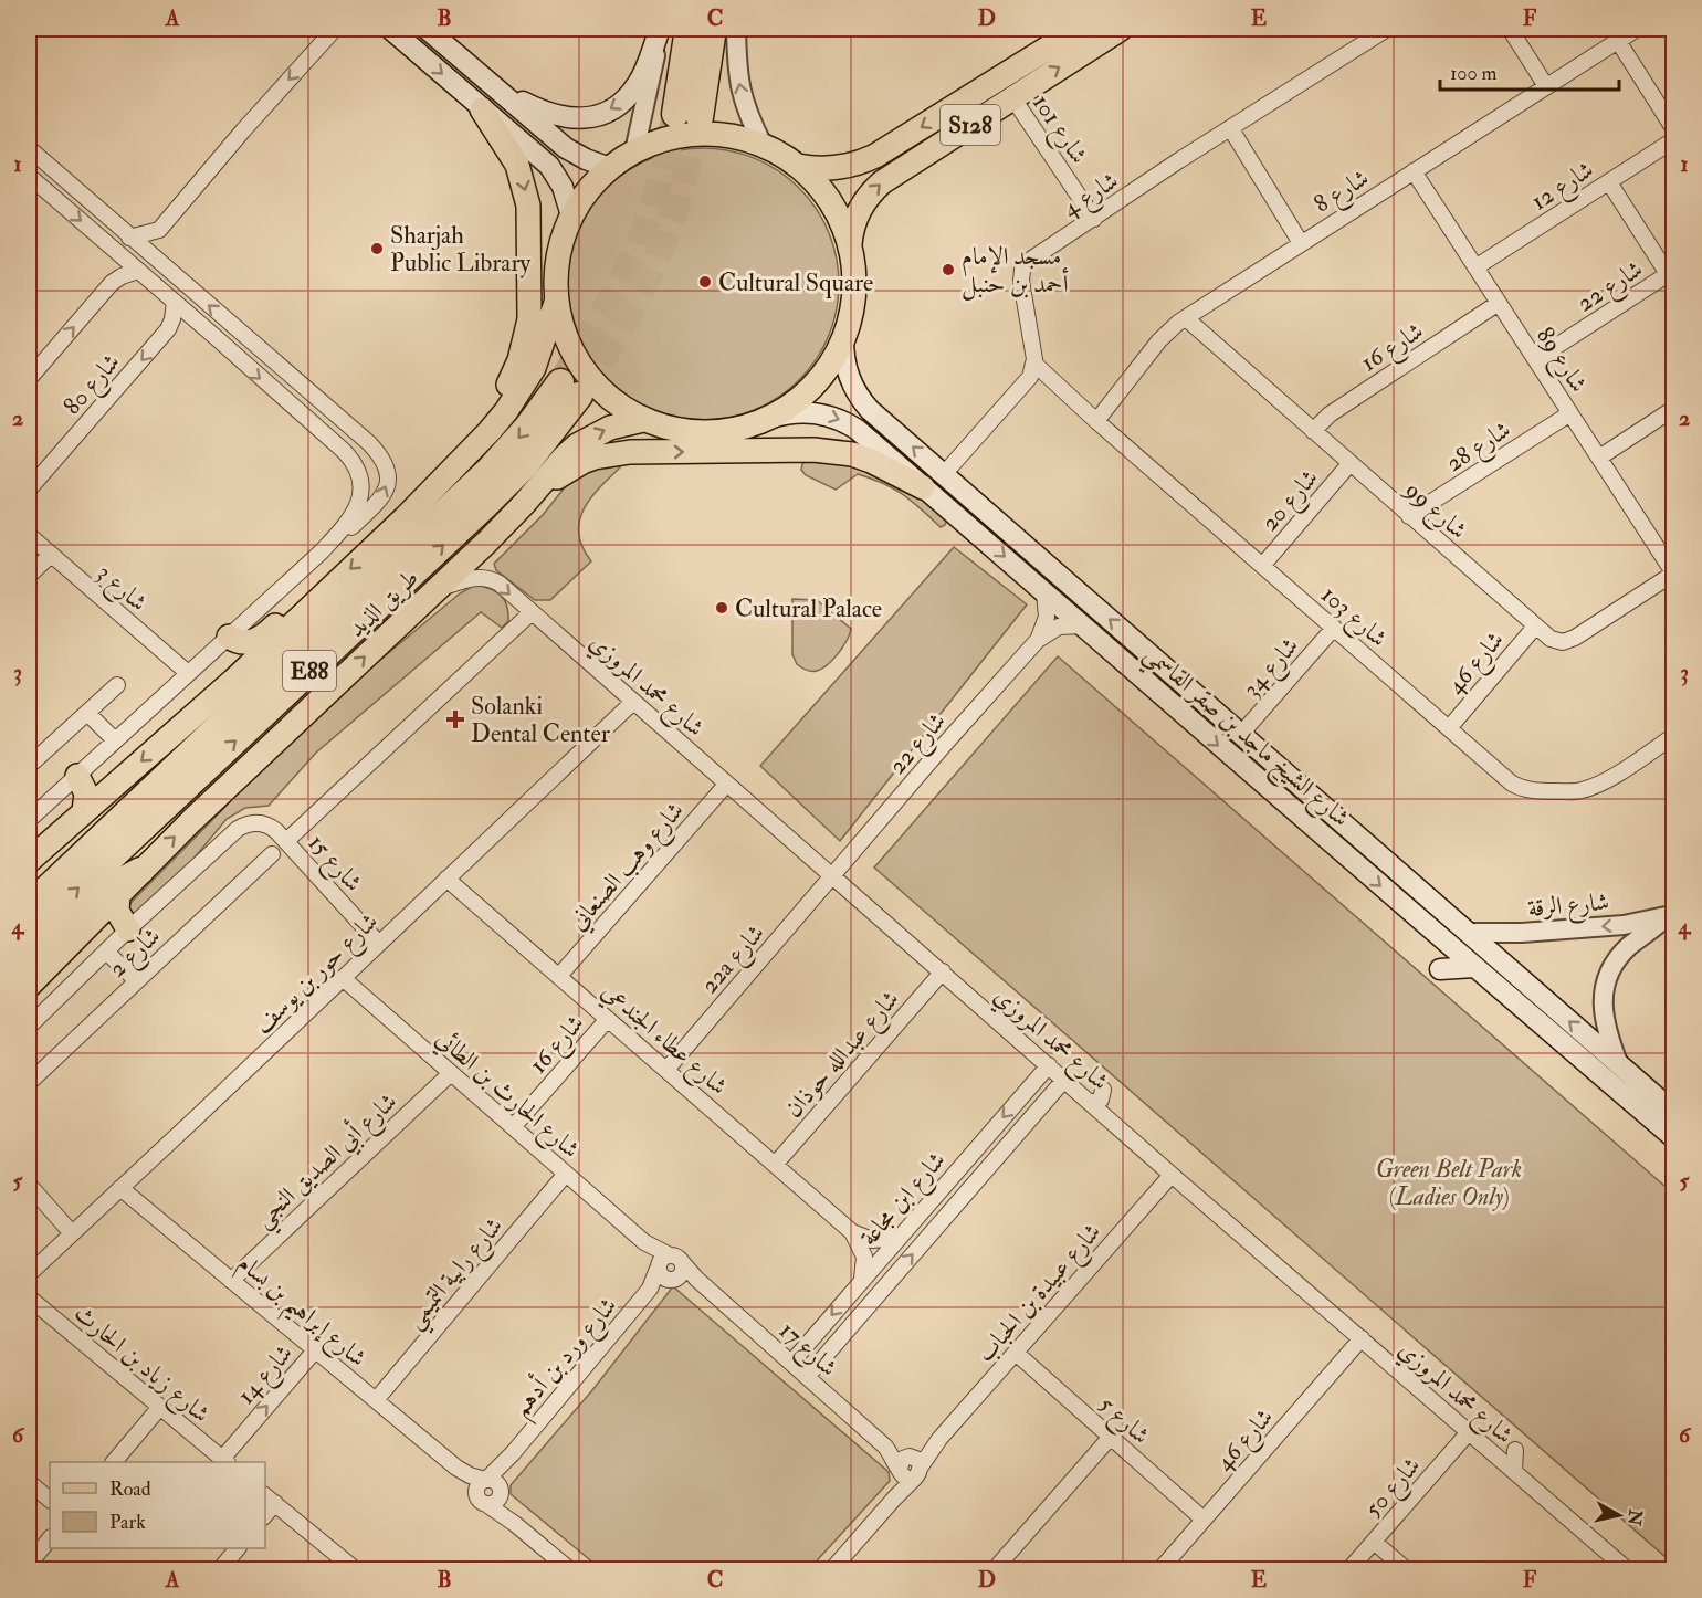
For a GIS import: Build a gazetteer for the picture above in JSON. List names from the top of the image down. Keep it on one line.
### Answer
{"streets":{"highway":["طريق الذيد","E88"],"main road":["S128","شارع الشيخ ماجد بن صقر القاسمي"],"street":["شارع 101","شارع 12","شارع 8","شارع 4","شارع 22","شارع 16","شارع 89","شارع 80","شارع 28","شارع 20","شارع 99","شارع 3","شارع 103","شارع 46","شارع 34","شارع محمد المروزي","شارع 15","شارع وهب الصنعاني","شارع الرقة","شارع 2","22a شارع","شارع حور بن يوسف","شارع عطاء الجندعي","شارع عبدالله حوذان","شارع الحارث بن الطائي","شارع أبي الصديق النجي","شارع ابن مجاعة","شارع رابية التميمي","شارع عبيدة بن الحباب","شارع إبراهيم بن بسام","شارع 17","شارع ورد بن أدهم","شارع زياد بن الحارث","شارع 14","شارع 5","شارع 50"]},"crossings":[["S128","شارع 101"],["شارع 101","شارع 4"],["شارع 12","شارع 89"],["شارع 8","شارع 89"],["شارع 8","شارع 99"],["شارع 8","شارع 103"],["شارع 4","شارع 103"],["شارع 22","شارع 89"],["شارع 22","شارع محمد المروزي"],["شارع 22","شارع الشيخ ماجد بن صقر القاسمي"],["شارع 22","22a شارع"],["شارع 16","شارع 89"],["شارع 16","شارع 99"],["شارع 16","شارع عطاء الجندعي"],["شارع 16","شارع الحارث بن الطائي"],["شارع 89","شارع 28"],["شارع 89","شارع 99"],["شارع 28","شارع 99"],["شارع 20","شارع 99"],["شارع 20","شارع 103"],["شارع 99","شارع 46"],["شارع 103","شارع 46"],["شارع 103","شارع 34"],["شارع 46","شارع محمد المروزي"],["شارع 46","شارع 5"],["شارع 34","شارع الشيخ ماجد بن صقر القاسمي"],["شارع محمد المروزي","شارع وهب الصنعاني"],["شارع محمد المروزي","22a شارع"],["شارع محمد المروزي","شارع حور بن يوسف"],["شارع محمد المروزي","شارع عبدالله حوذان"],["شارع محمد المروزي","شارع ابن مجاعة"],["شارع محمد المروزي","شارع عبيدة بن الحباب"],["شارع محمد المروزي","شارع 50"],["شارع الشيخ ماجد بن صقر القاسمي","شارع الرقة"],["شارع 15","شارع حور بن يوسف"],["شارع وهب الصنعاني","شارع عطاء الجندعي"],["22a شارع","شارع عطاء الجندعي"],["شارع حور بن يوسف","شارع عطاء الجندعي"],["شارع حور بن يوسف","شارع الحارث بن الطائي"],["شارع حور بن يوسف","شارع إبراهيم بن بسام"],["شارع عطاء الجندعي","شارع عبدالله حوذان"],["شارع عطاء الجندعي","شارع ابن مجاعة"],["شارع الحارث بن الطائي","شارع أبي الصديق النجي"],["شارع الحارث بن الطائي","شارع رابية التميمي"],["شارع الحارث بن الطائي","شارع 17"],["شارع الحارث بن الطائي","شارع ورد بن أدهم"],["شارع أبي الصديق النجي","شارع إبراهيم بن بسام"],["شارع ابن مجاعة","شارع 17"],["شارع رابية التميمي","شارع إبراهيم بن بسام"],["شارع عبيدة بن الحباب","شارع 17"],["شارع عبيدة بن الحباب","شارع 5"],["شارع إبراهيم بن بسام","شارع ورد بن أدهم"],["شارع إبراهيم بن بسام","شارع 14"],["شارع 17","شارع ورد بن أدهم"],["شارع زياد بن الحارث","شارع 14"]],"one_way":["شارع الرقة","شارع 14"],"parks":["Green Belt Park (Ladies Only)"],"places":{"other":["Sharjah Public Library","مسجد الإمام أحمد بن حنبل","Cultural Square","Cultural Palace"],"health":["Solanki Dental Center"]},"legend":["Road","Park"],"scale_bar":"100 m","north":"right","grid":{"columns":["A","B","C","D","E","F"],"rows":["1","2","3","4","5","6"]}}
